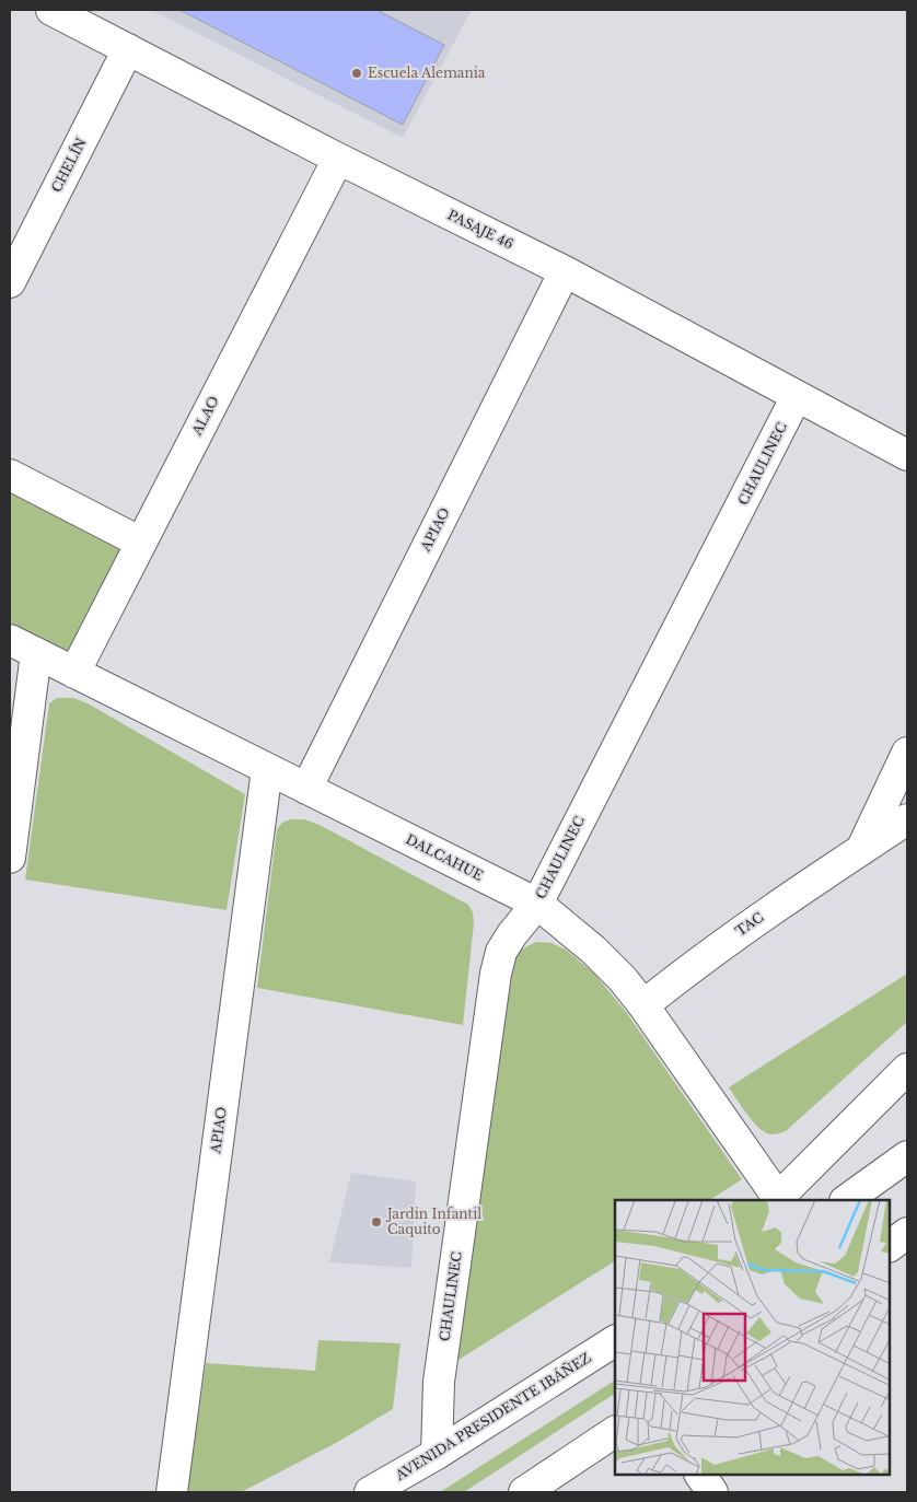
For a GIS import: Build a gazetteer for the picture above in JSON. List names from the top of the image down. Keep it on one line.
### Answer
{"streets":{"street":["CHELÍN","PASAJE 46","ALAO","CHAULINEC","APIAO","DALCAHUE","TAC","AVENIDA PRESIDENTE IBÁÑEZ"]},"crossings":[["CHELÍN","PASAJE 46"],["PASAJE 46","ALAO"],["PASAJE 46","CHAULINEC"],["PASAJE 46","APIAO"],["ALAO","DALCAHUE"],["CHAULINEC","DALCAHUE"],["CHAULINEC","AVENIDA PRESIDENTE IBÁÑEZ"],["APIAO","DALCAHUE"],["DALCAHUE","TAC"]],"places":["Escuela Alemania","Jardin Infantil Caquito"]}
